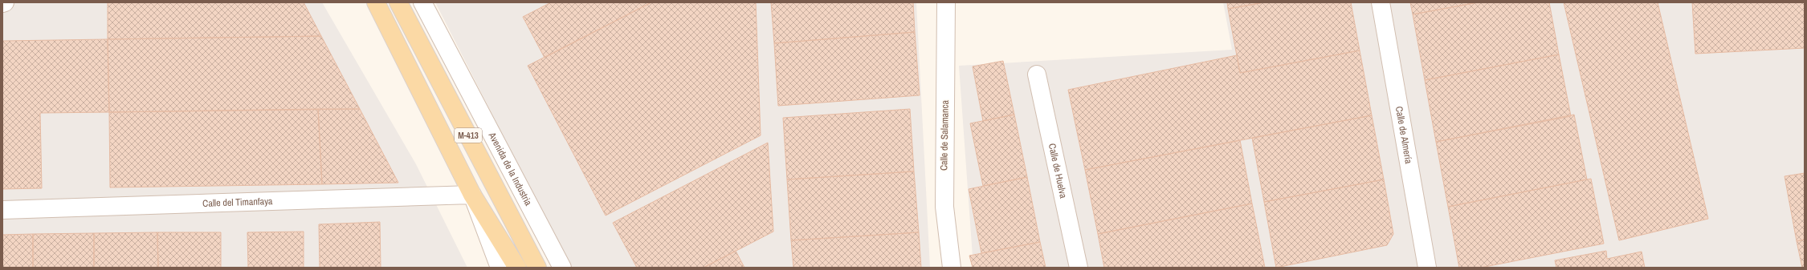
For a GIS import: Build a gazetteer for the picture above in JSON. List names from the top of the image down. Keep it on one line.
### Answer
{"streets":{"main road":["M-413"],"street":["Calle de Almería","Calle de Salamanca","Avenida de la Industria","Calle de Huelva","Calle del Timanfaya"]},"crossings":[["M-413","Calle del Timanfaya"]]}
